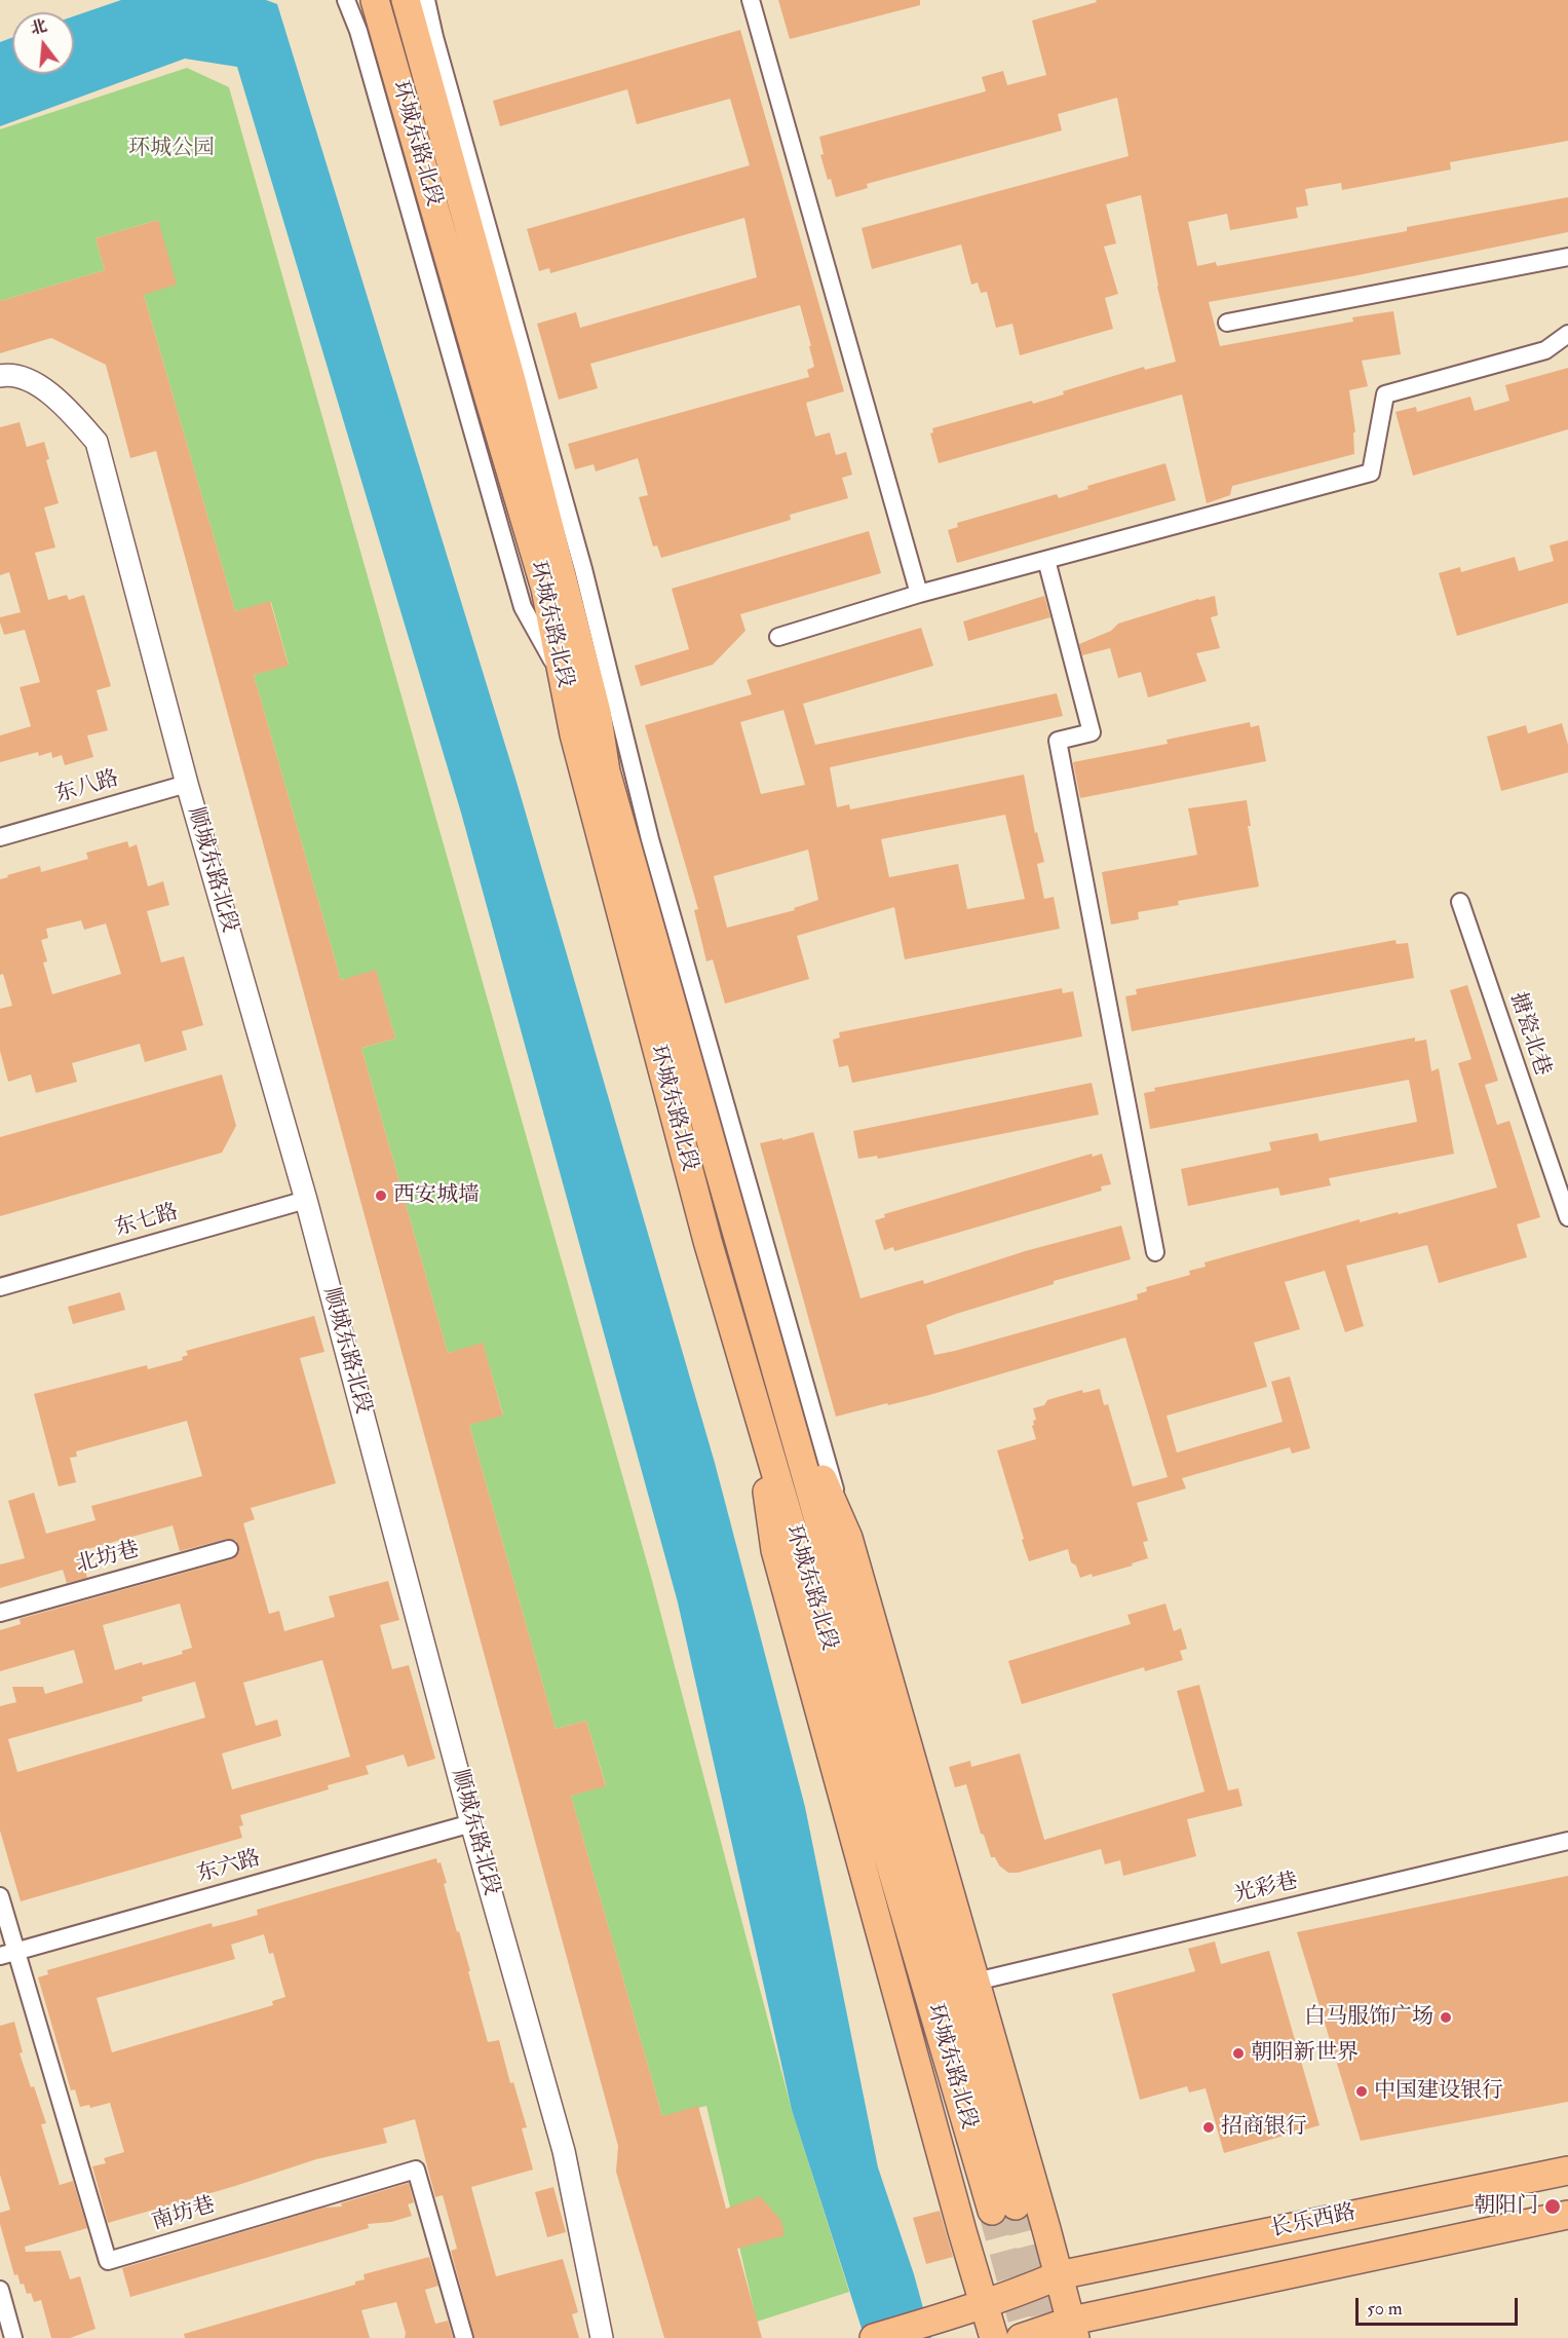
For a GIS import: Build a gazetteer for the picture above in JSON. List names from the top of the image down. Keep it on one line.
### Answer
{"streets":{"main road":["环城东路北段","长乐西路"],"street":["东八路","顺城东路北段","搪瓷北巷","东七路","北坊巷","东六路","光彩巷","南坊巷"]},"crossings":[["东八路","顺城东路北段"],["顺城东路北段","东七路"],["顺城东路北段","东六路"],["东六路","南坊巷"]],"parks":["环城公园"],"places":["西安城墙","白马服饰广场","朝阳新世界","中国建设银行","招商银行","朝阳门"],"scale_bar":"50 m","north":"top"}
